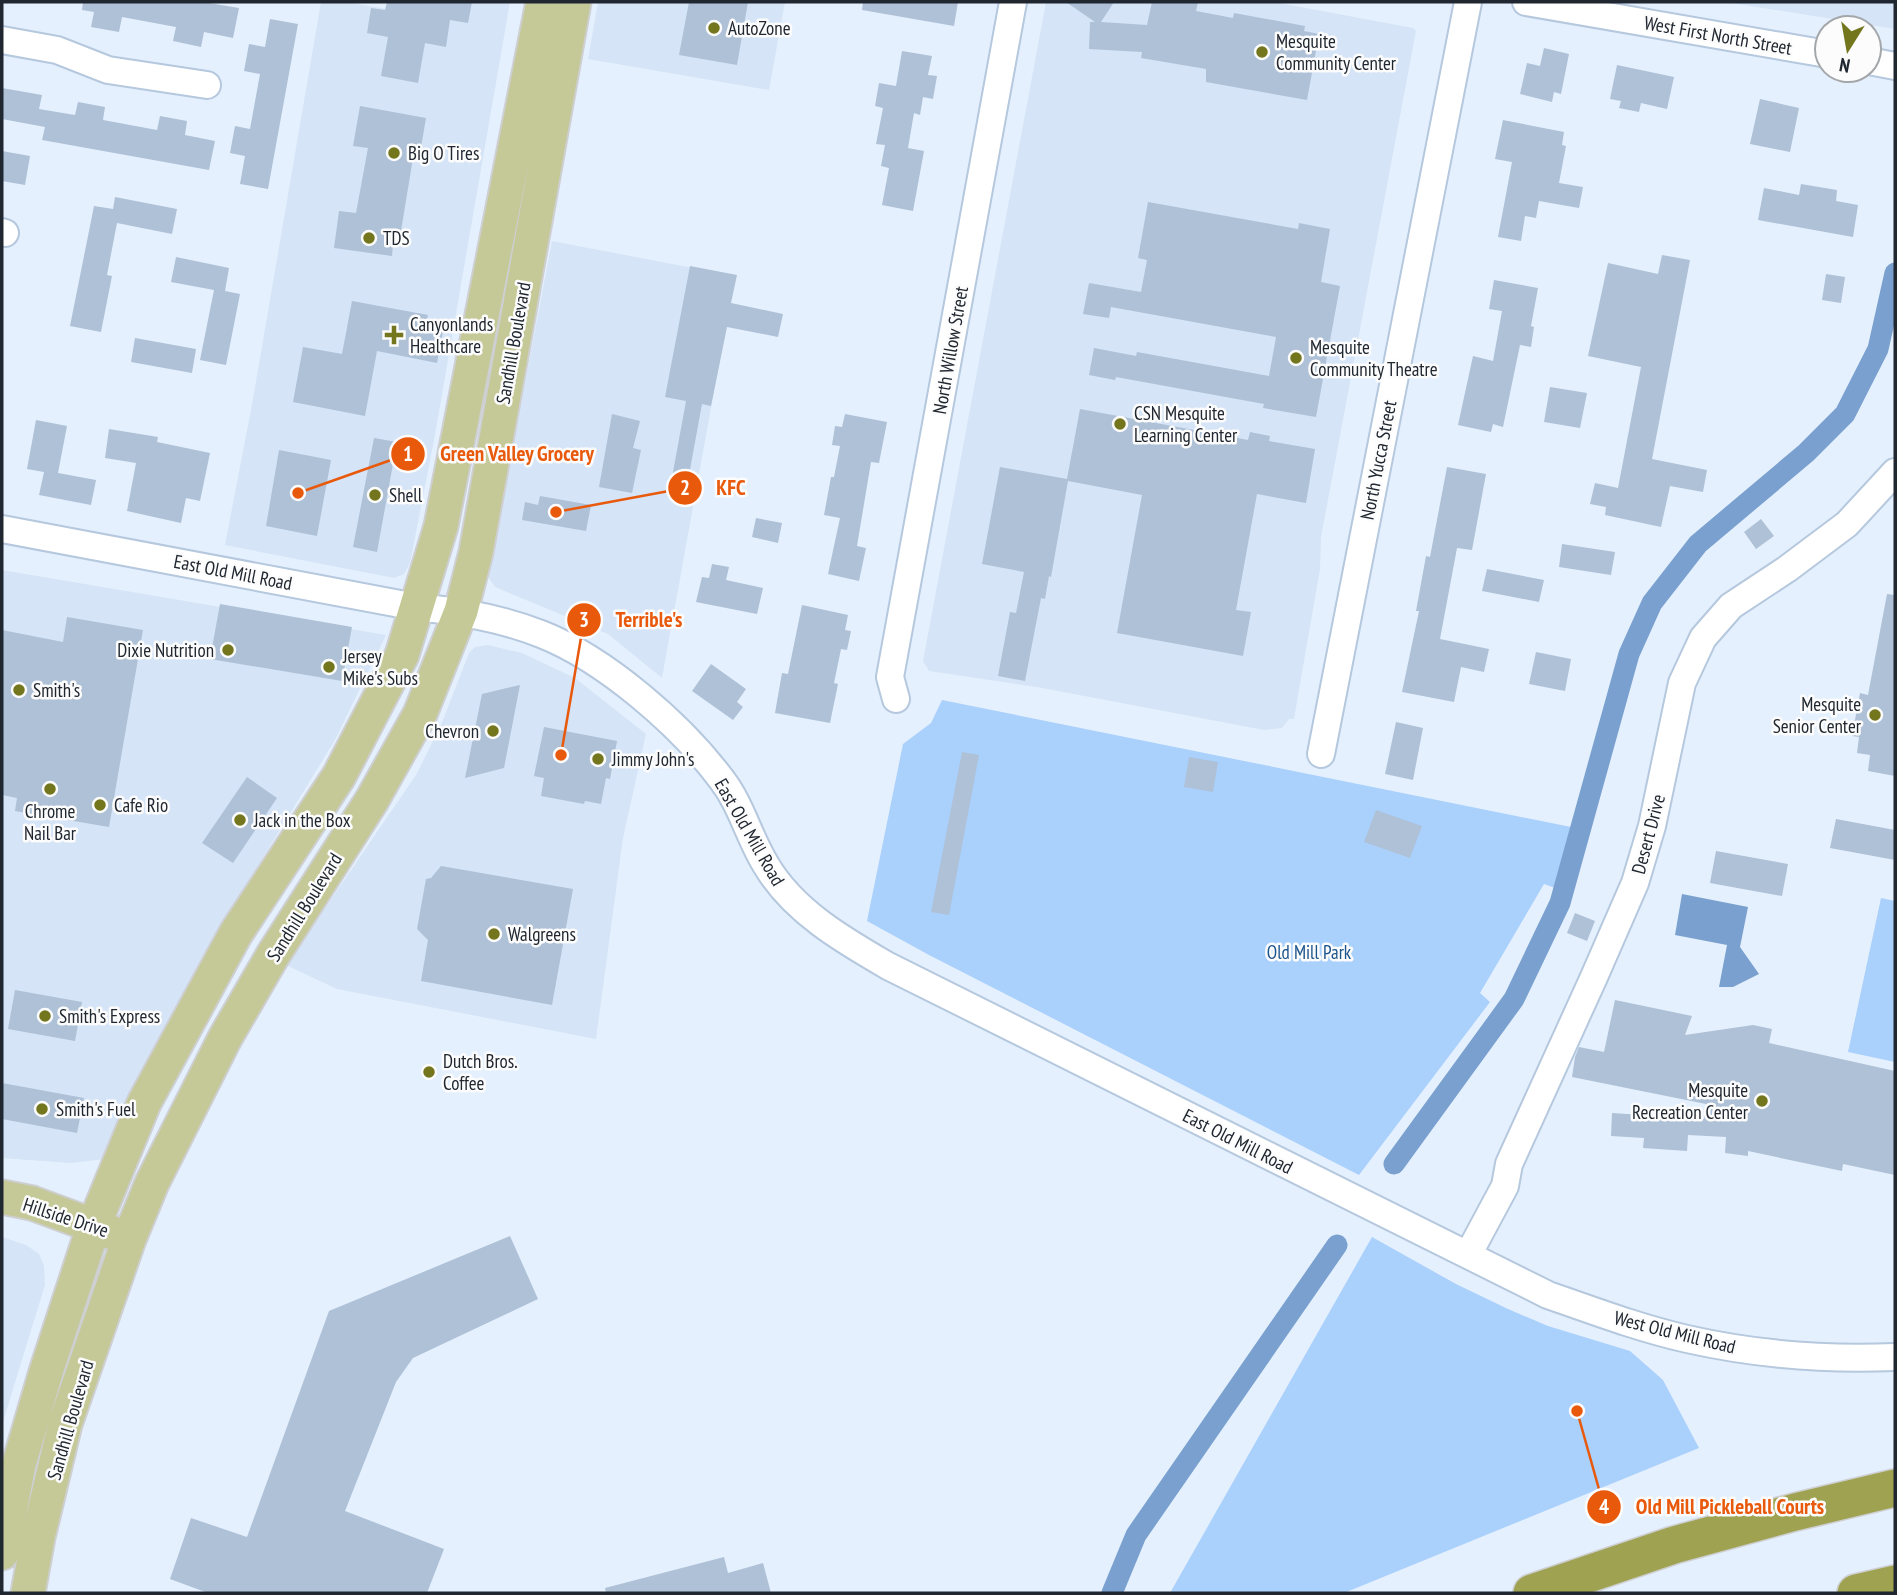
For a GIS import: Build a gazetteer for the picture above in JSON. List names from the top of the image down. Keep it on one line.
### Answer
{"streets":{"main road":["Sandhill Boulevard","Hillside Drive"],"street":["West First North Street","North Willow Street","North Yucca Street","East Old Mill Road","Desert Drive","West Old Mill Road"]},"crossings":[["Sandhill Boulevard","East Old Mill Road"],["Sandhill Boulevard","Hillside Drive"],["East Old Mill Road","Desert Drive"],["East Old Mill Road","West Old Mill Road"],["Desert Drive","West Old Mill Road"]],"parks":["Old Mill Park"],"places":{"other":["AutoZone","Mesquite Community Center","Big O Tires","TDS","Mesquite Community Theatre","CSN Mesquite Learning Center","Green Valley Grocery","Shell","KFC","Dixie Nutrition","Jersey Mike's Subs","Smith's","Mesquite Senior Center","Chevron","Terrible's","Jimmy John's","Chrome Nail Bar","Cafe Rio","Jack in the Box","Walgreens","Smith's Express","Dutch Bros. Coffee","Mesquite Recreation Center","Smith's Fuel","Old Mill Pickleball Courts"],"health":["Canyonlands Healthcare"]},"north":"bottom"}
